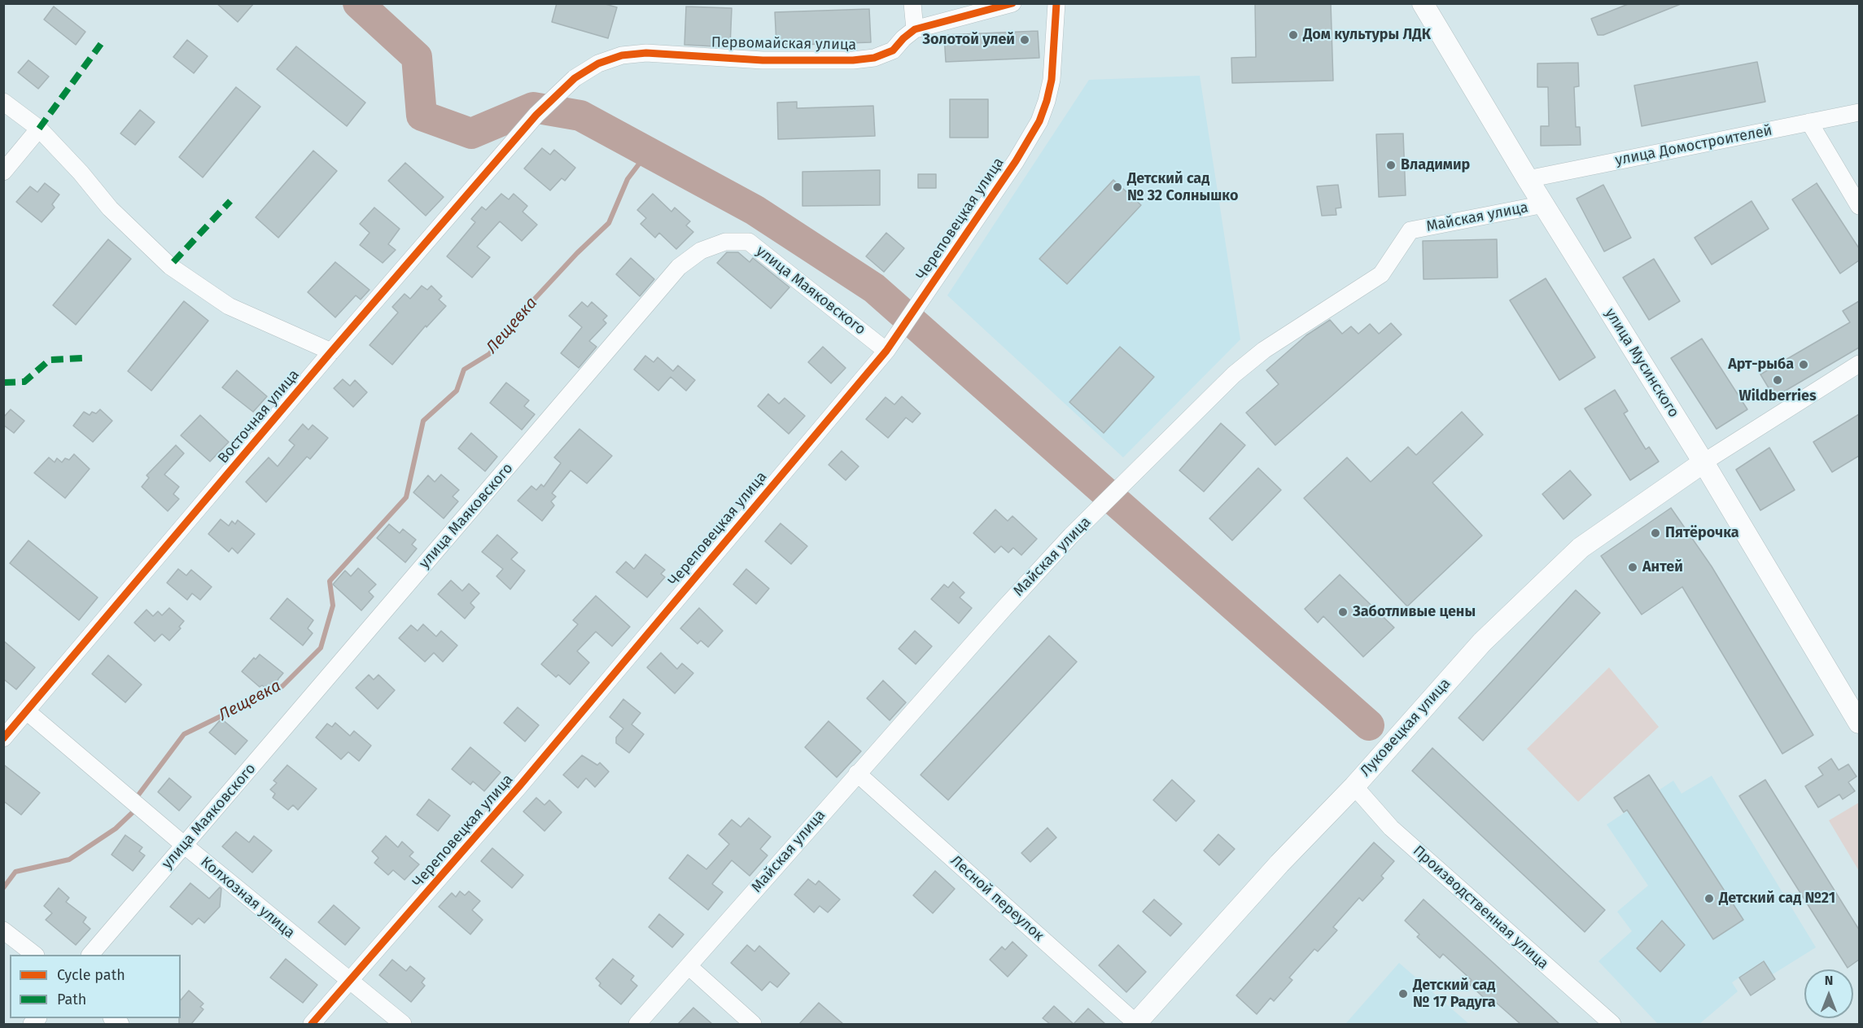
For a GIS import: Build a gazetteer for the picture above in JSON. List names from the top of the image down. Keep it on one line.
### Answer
{"streets":{"street":["Первомайская улица","улица Домостроителей","Майская улица","Череповецкая улица","улица Маяковского","улица Мусинского","Восточная улица","Луковецкая улица","Колхозная улица","Лесной переулок","Производственная улица"]},"crossings":[["Первомайская улица","Восточная улица"],["улица Домостроителей","улица Мусинского"],["Майская улица","улица Мусинского"],["Майская улица","Лесной переулок"],["Череповецкая улица","улица Маяковского"],["Череповецкая улица","Колхозная улица"],["улица Маяковского","Колхозная улица"],["улица Мусинского","Луковецкая улица"],["Восточная улица","Колхозная улица"],["Луковецкая улица","Лесной переулок"],["Луковецкая улица","Производственная улица"]],"water":["Лещевка"],"places":["Дом культуры ЛДК","Золотой улей","Владимир","Детский сад № 32 Солнышко","Арт-рыба","Wildberries","Пятёрочка","Антей","Заботливые цены","Детский сад №21","Детский сад № 17 Радуга"],"legend":["Cycle path","Path"],"north":"top"}
